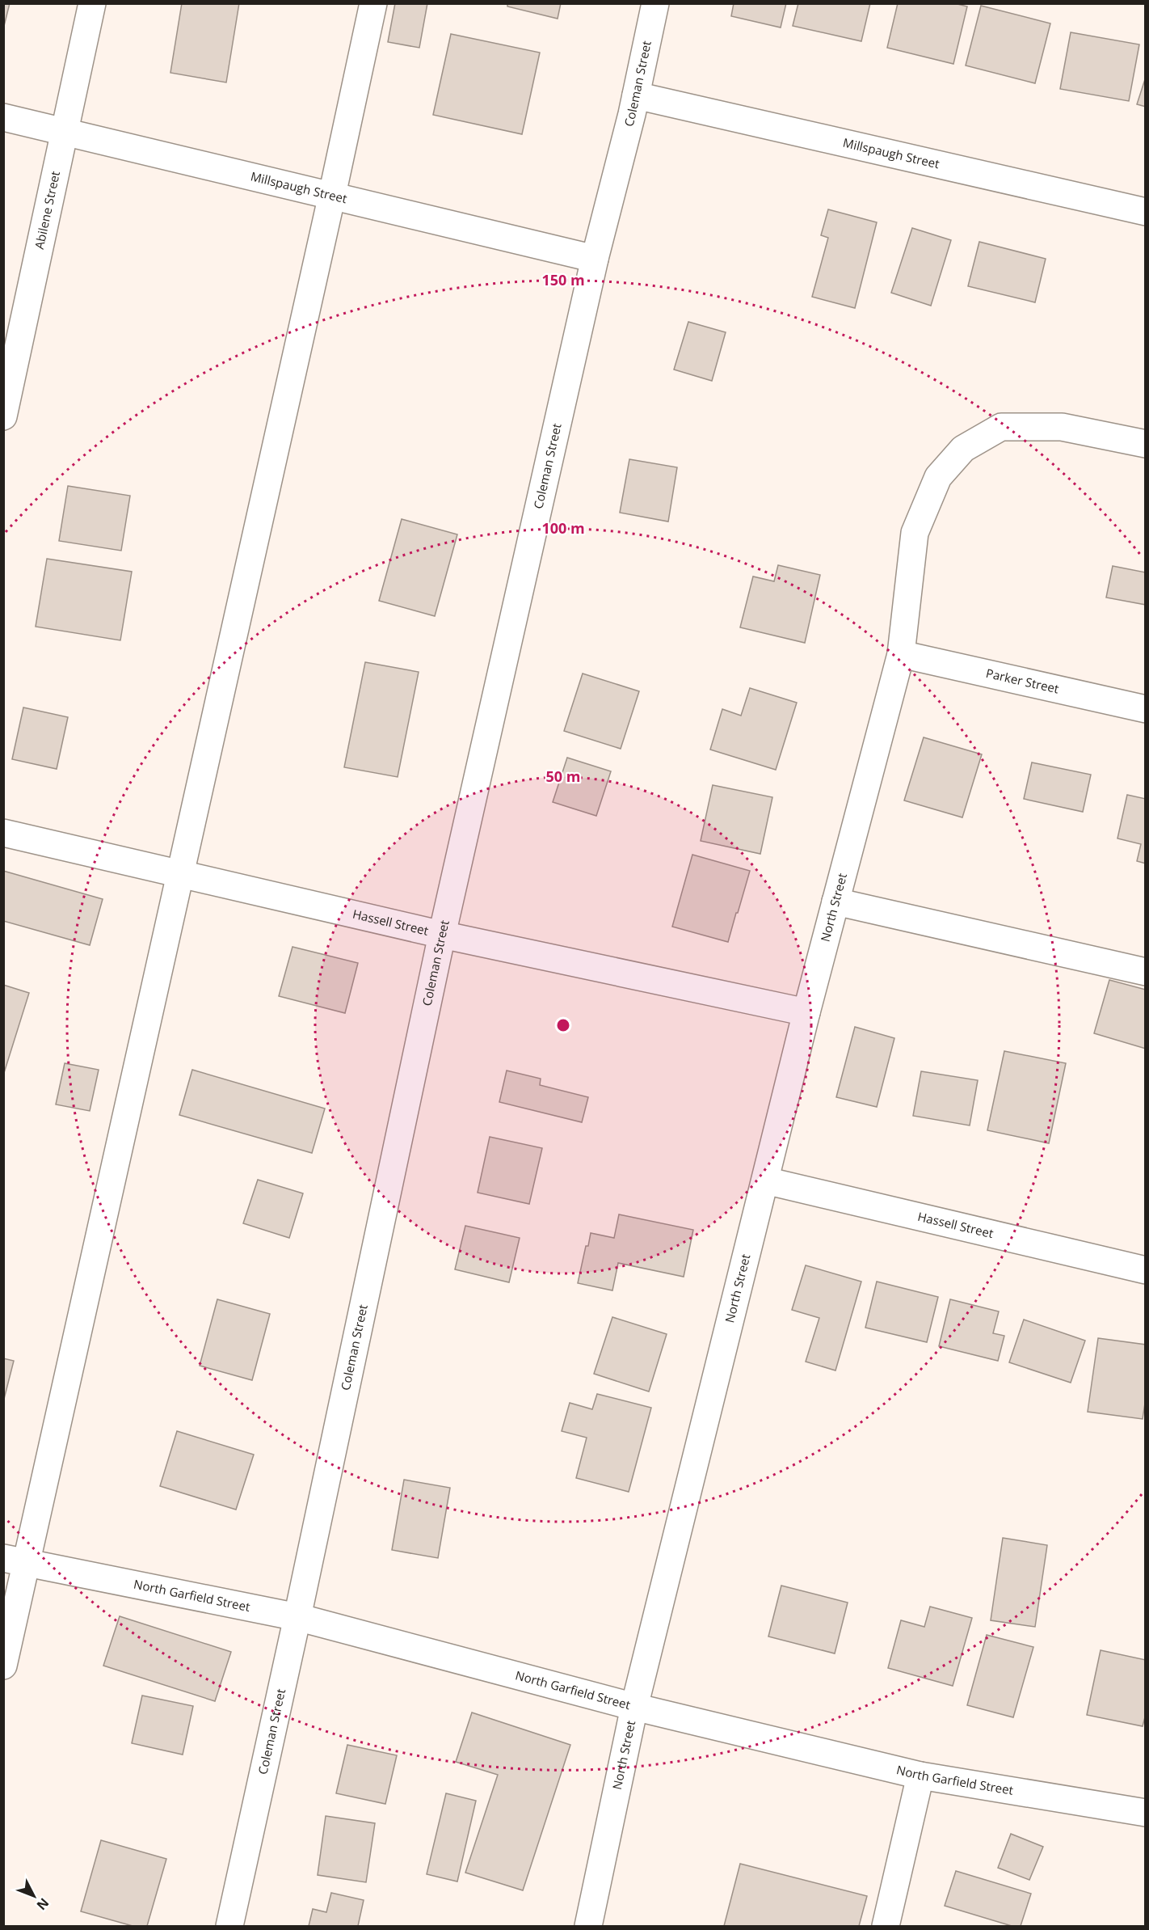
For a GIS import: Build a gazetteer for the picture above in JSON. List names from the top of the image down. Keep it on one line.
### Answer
{"streets":{"street":["Coleman Street","Millspaugh Street","Abilene Street","Parker Street","North Street","Hassell Street","North Garfield Street"]},"crossings":[["Coleman Street","Millspaugh Street"],["Coleman Street","Hassell Street"],["Coleman Street","North Garfield Street"],["Millspaugh Street","Abilene Street"],["Parker Street","North Street"],["North Street","Hassell Street"],["North Street","North Garfield Street"]],"north":"bottom right","rings":["150 m","100 m","50 m"]}
